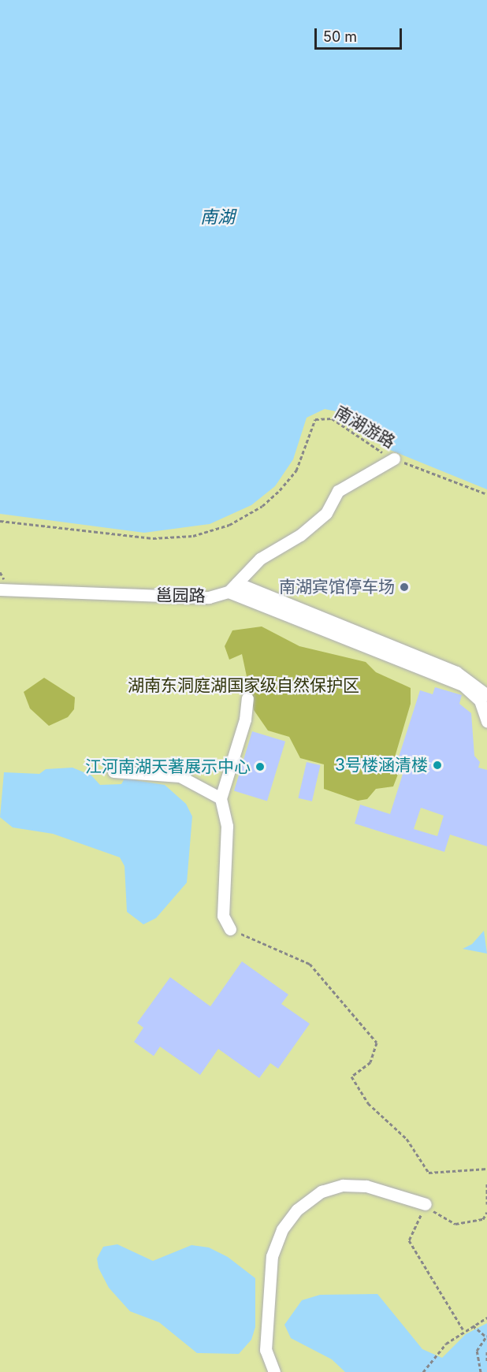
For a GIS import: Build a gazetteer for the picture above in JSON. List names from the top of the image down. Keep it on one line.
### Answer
{"streets":{"street":["邕园路"],"path":["南湖游路"]},"crossings":[["南湖游路","邕园路"]],"water":["南湖"],"parks":["湖南东洞庭湖国家级自然保护区"],"places":["南湖宾馆停车场","3号楼涵清楼","江河南湖天著展示中心"],"scale_bar":"50 m"}
